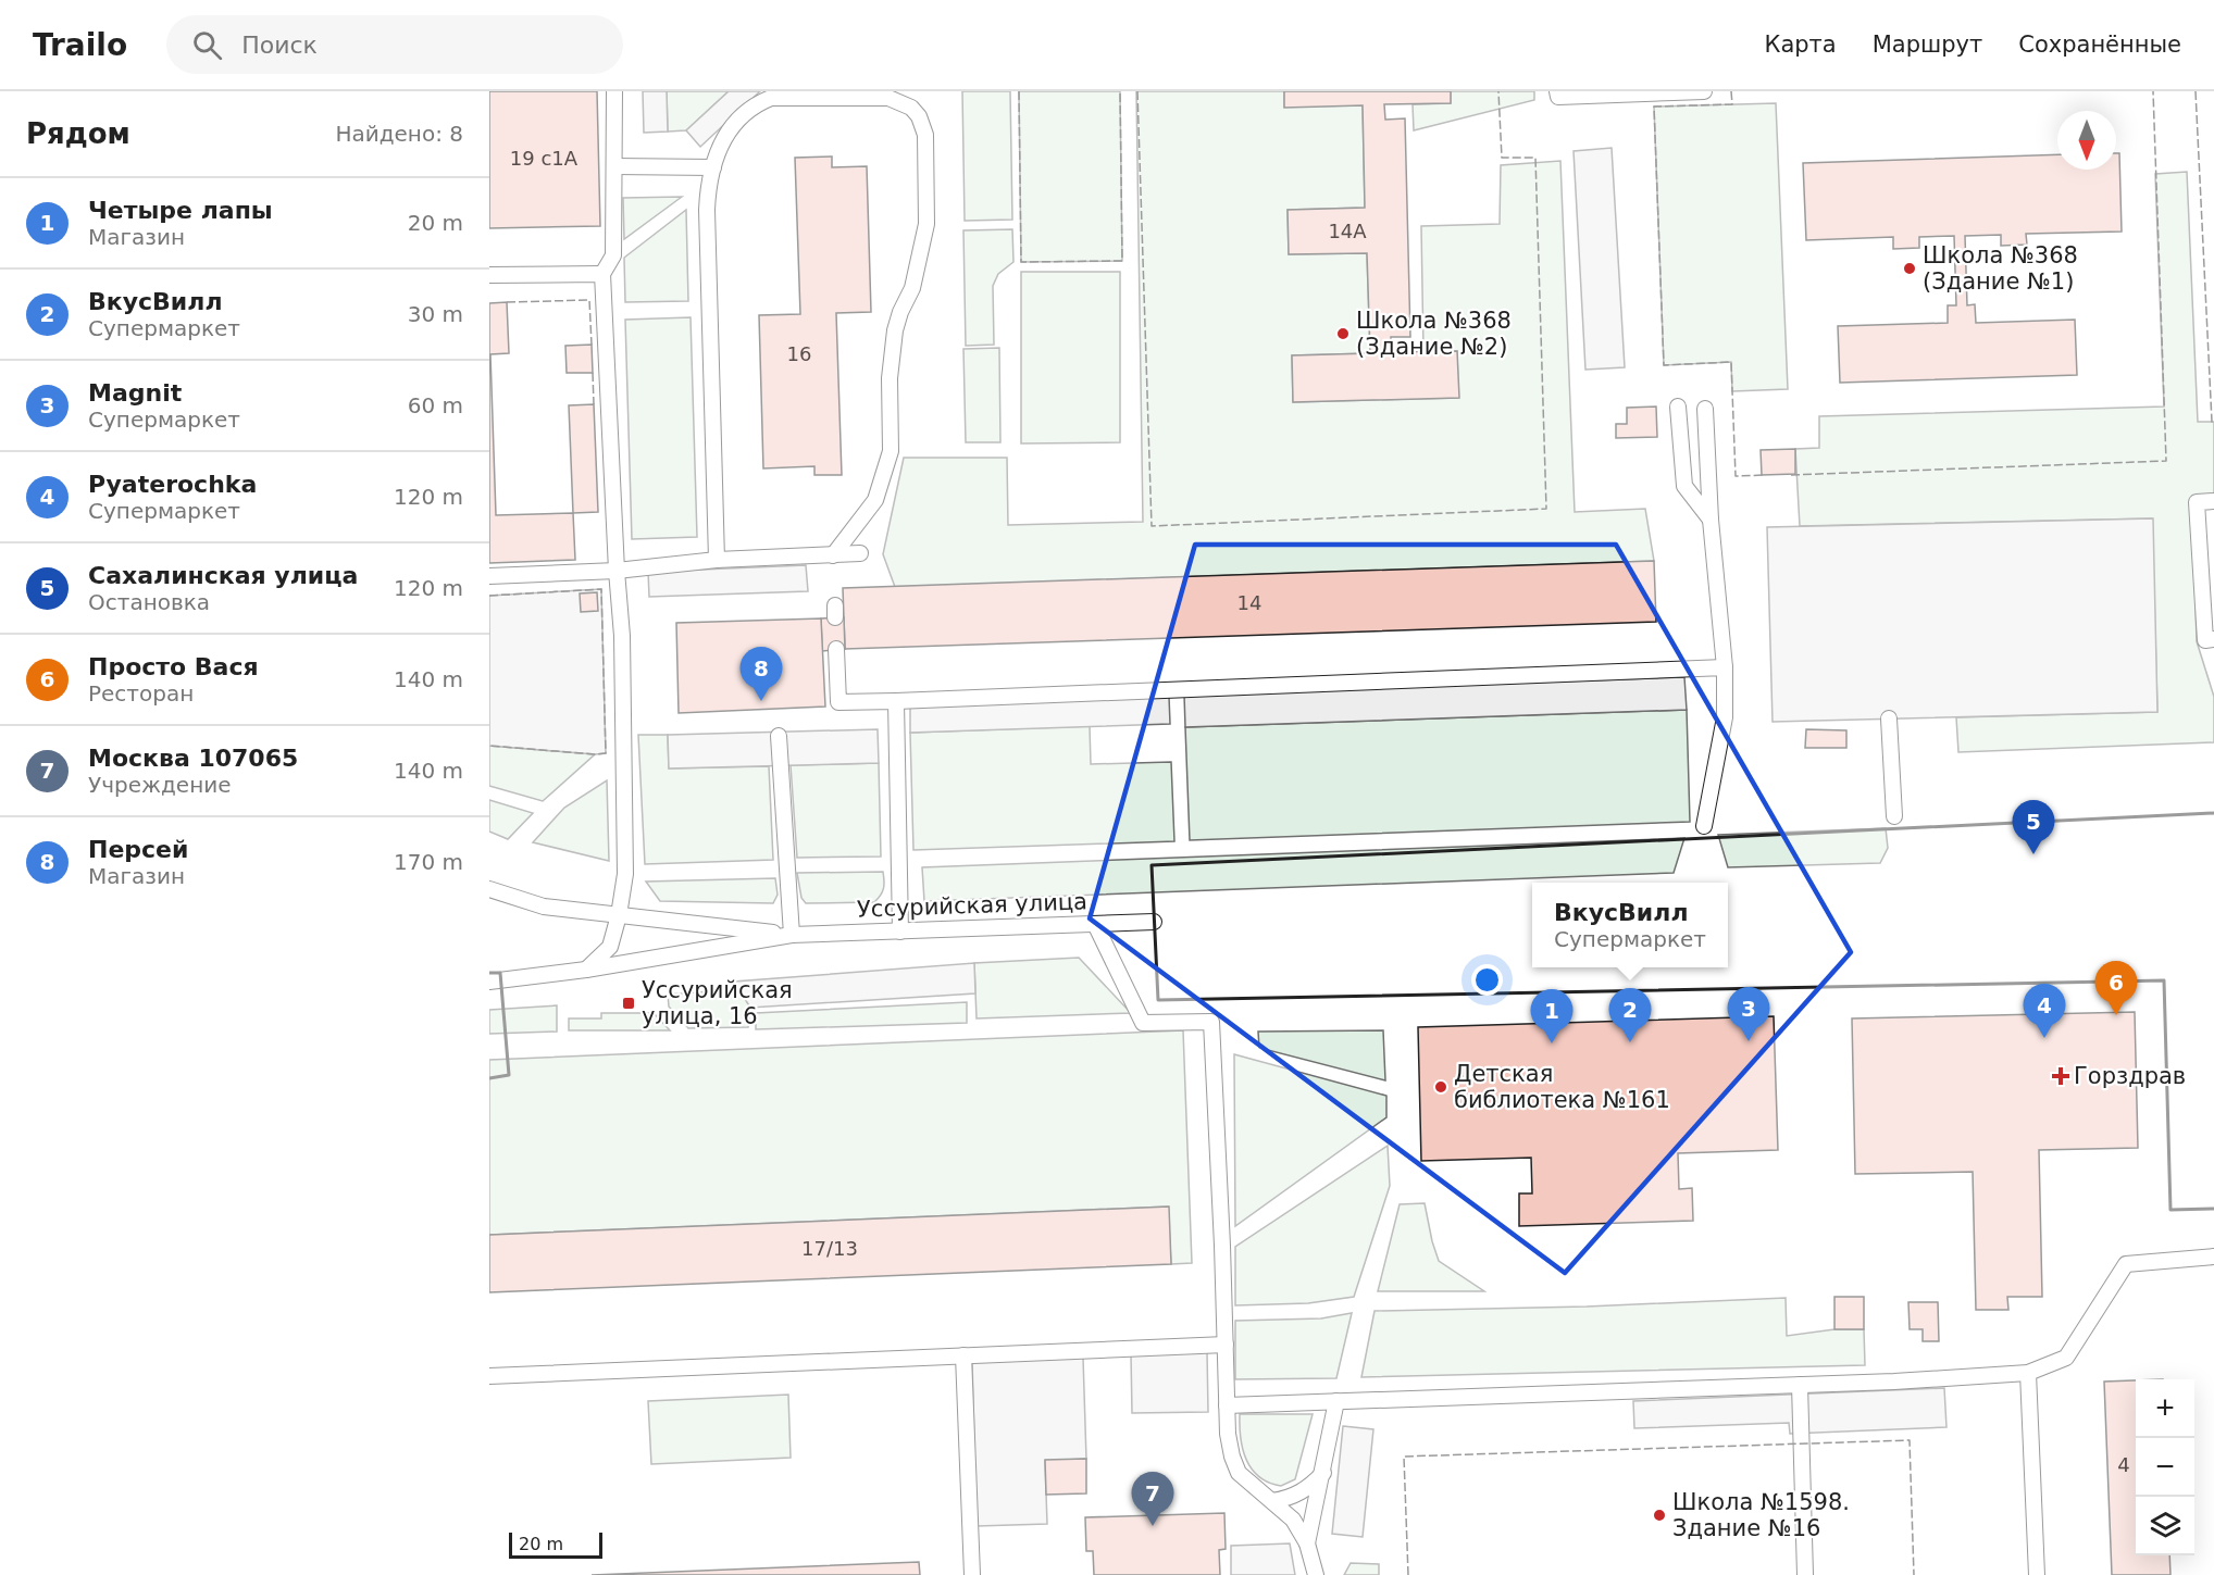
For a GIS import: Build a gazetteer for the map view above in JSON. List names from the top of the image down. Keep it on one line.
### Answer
{"streets":{"lane":["Уссурийская улица"]},"places":{"other":["Школа №368 (Здание №1)","Школа №368 (Здание №2)","Детская библиотека №161","Школа №1598. Здание №16"],"transit":["Уссурийская улица, 16"],"health":["Горздрав"]},"house_numbers":["19 с1А","14А","16","14","17/13","4"],"scale_bar":"20 m","north":"bottom","page":{"header":"Trailo","search":"Поиск","nav":["Карта","Маршрут","Сохранённые"],"heading":["Рядом","Найдено: 8"],"list":[{"mark":"1","name":"Четыре лапы","note":"Магазин","value":"20 m"},{"mark":"2","name":"ВкусВилл","note":"Супермаркет","value":"30 m"},{"mark":"3","name":"Magnit","note":"Супермаркет","value":"60 m"},{"mark":"4","name":"Pyaterochka","note":"Супермаркет","value":"120 m"},{"mark":"5","name":"Сахалинская улица","note":"Остановка","value":"120 m"},{"mark":"6","name":"Просто Вася","note":"Ресторан","value":"140 m"},{"mark":"7","name":"Москва 107065","note":"Учреждение","value":"140 m"},{"mark":"8","name":"Персей","note":"Магазин","value":"170 m"}],"pins":["8","5","6","4","3","2","1","7"],"popup":["ВкусВилл","Супермаркет"],"map_buttons":["+","−"],"scale":"20 m"}}
